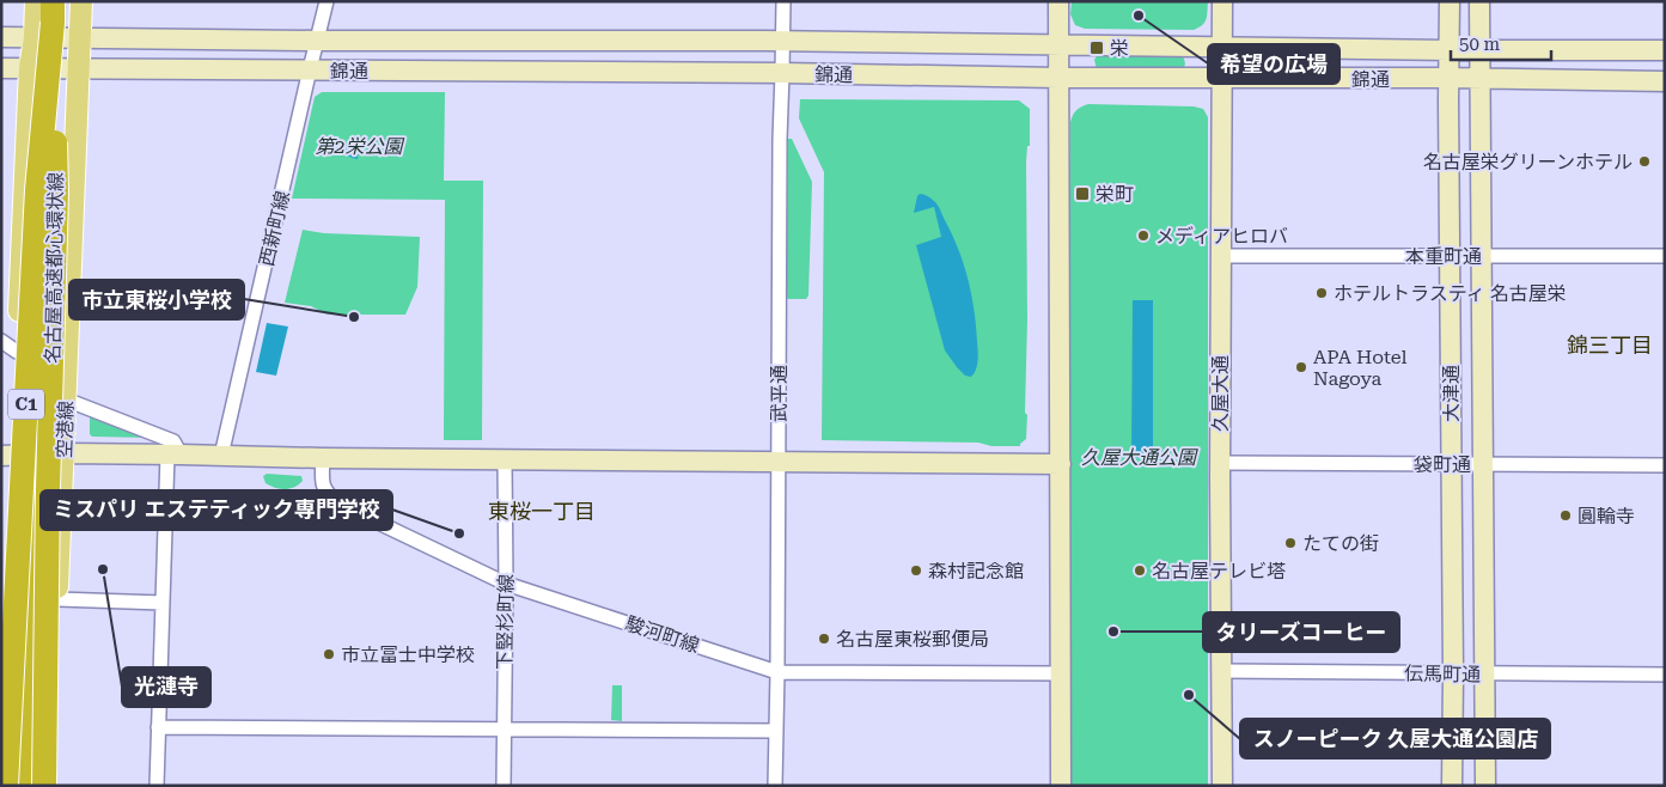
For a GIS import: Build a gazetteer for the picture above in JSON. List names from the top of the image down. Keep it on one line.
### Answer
{"streets":{"highway":["名古屋高速都心環状線","C1"],"main road":["空港線"],"street":["錦通","西新町線","本重町通","武平通","久屋大通","大津通","袋町通","下竪杉町線","駿河町線","伝馬町通"]},"crossings":[["錦通","西新町線"],["錦通","名古屋高速都心環状線"],["錦通","武平通"],["錦通","久屋大通"],["錦通","大津通"],["錦通","C1"],["錦通","空港線"],["本重町通","久屋大通"],["本重町通","大津通"],["名古屋高速都心環状線","C1"],["武平通","駿河町線"],["久屋大通","袋町通"],["久屋大通","伝馬町通"],["大津通","袋町通"],["大津通","伝馬町通"],["下竪杉町線","駿河町線"]],"districts":["錦三丁目","東桜一丁目"],"parks":["第2栄公園","久屋大通公園"],"places":{"other":["希望の広場","名古屋栄グリーンホテル","メディアヒロバ","ホテルトラスティ 名古屋栄","市立東桜小学校","APA Hotel Nagoya","圓輪寺","ミスパリ エステティック専門学校","たての街","光漣寺","森村記念館","名古屋テレビ塔","タリーズコーヒー","名古屋東桜郵便局","市立冨士中学校","スノーピーク 久屋大通公園店"],"transit":["栄","栄町"]},"scale_bar":"50 m"}
